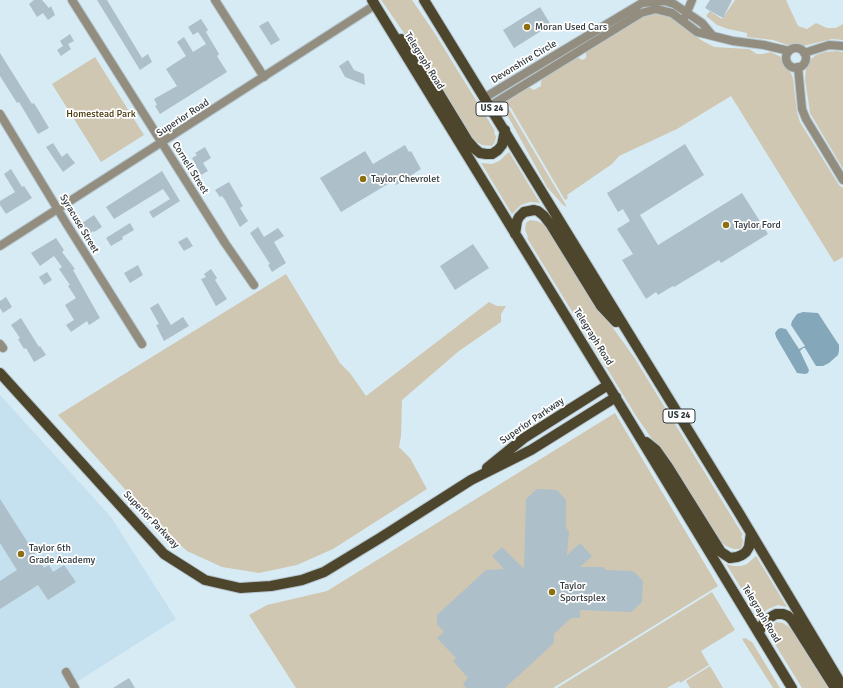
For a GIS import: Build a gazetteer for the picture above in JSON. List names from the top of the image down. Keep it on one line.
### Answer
{"streets":{"main road":["Telegraph Road","US 24","Superior Parkway"],"street":["Devonshire Circle","Superior Road","Cornell Street","Syracuse Street"]},"crossings":[["Telegraph Road","Superior Road"],["Telegraph Road","Superior Parkway"],["Devonshire Circle","US 24"],["Superior Road","Cornell Street"],["Superior Road","Syracuse Street"]],"parks":["Homestead Park"],"places":["Moran Used Cars","Taylor Chevrolet","Taylor Ford","Taylor 6th Grade Academy","Taylor Sportsplex"]}
